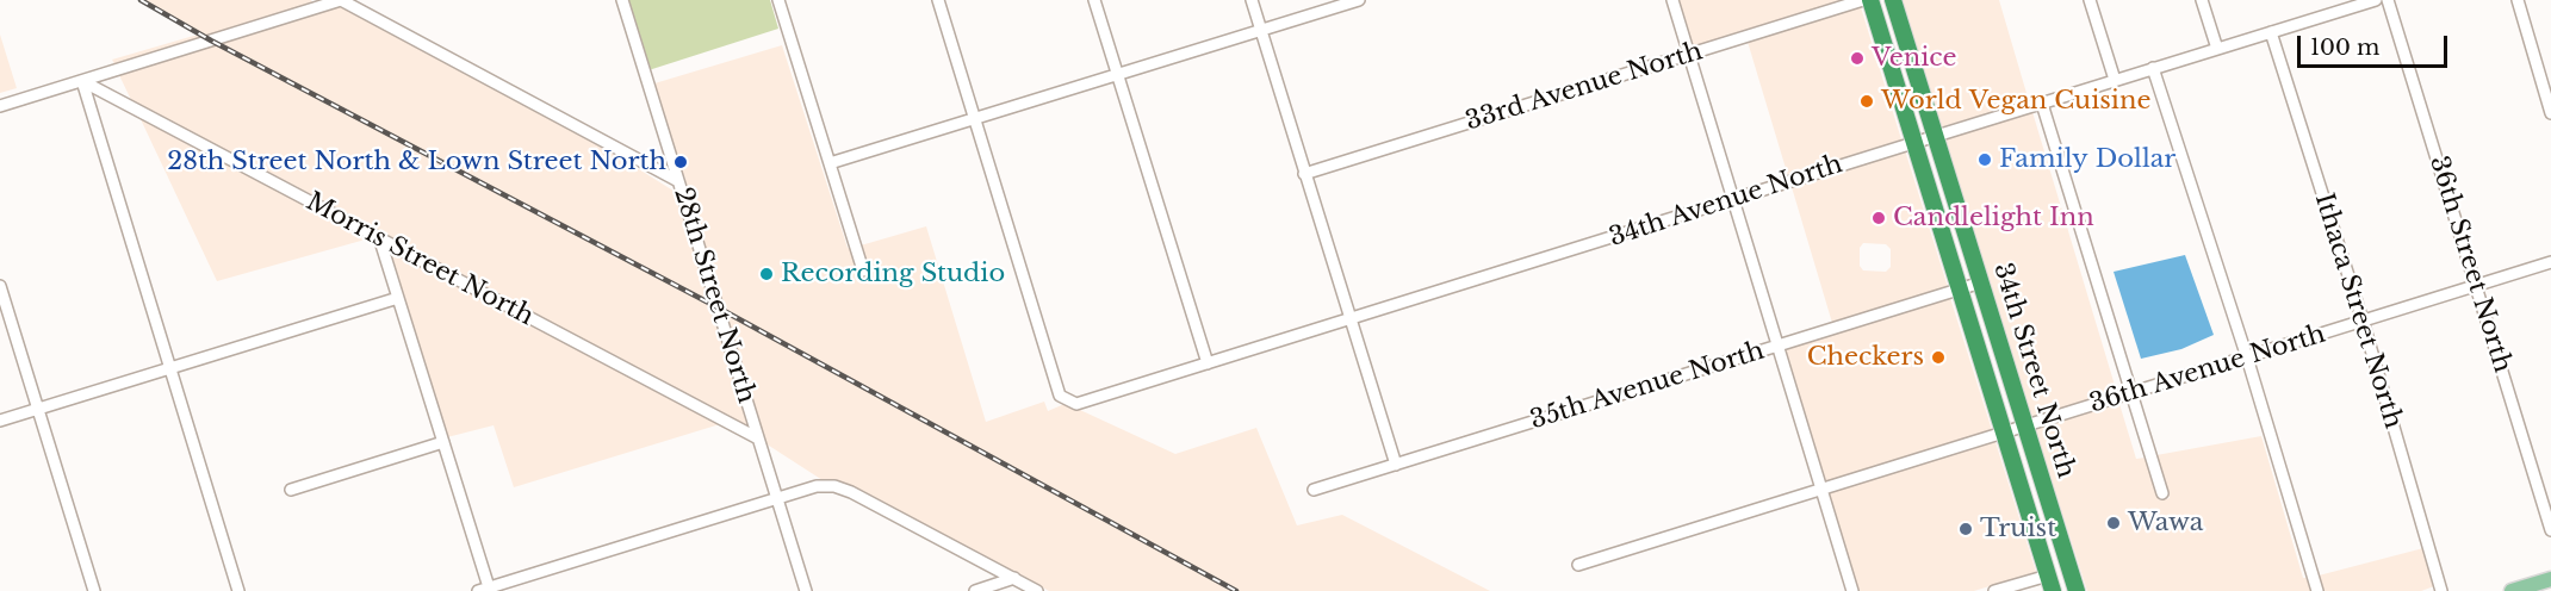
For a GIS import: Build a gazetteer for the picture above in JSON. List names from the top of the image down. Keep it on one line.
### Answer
{"streets":{"highway":["34th Street North"],"street":["33rd Avenue North","34th Avenue North","Morris Street North","36th Street North","28th Street North","Ithaca Street North","36th Avenue North","35th Avenue North"]},"crossings":[["34th Avenue North","Ithaca Street North"],["34th Avenue North","34th Street North"],["Morris Street North","28th Street North"],["36th Street North","36th Avenue North"],["Ithaca Street North","36th Avenue North"],["36th Avenue North","34th Street North"],["34th Street North","35th Avenue North"]],"places":["Venice","World Vegan Cuisine","Family Dollar","28th Street North & Lown Street North","Candlelight Inn","Recording Studio","Checkers","Wawa","Truist"],"scale_bar":"100 m"}
